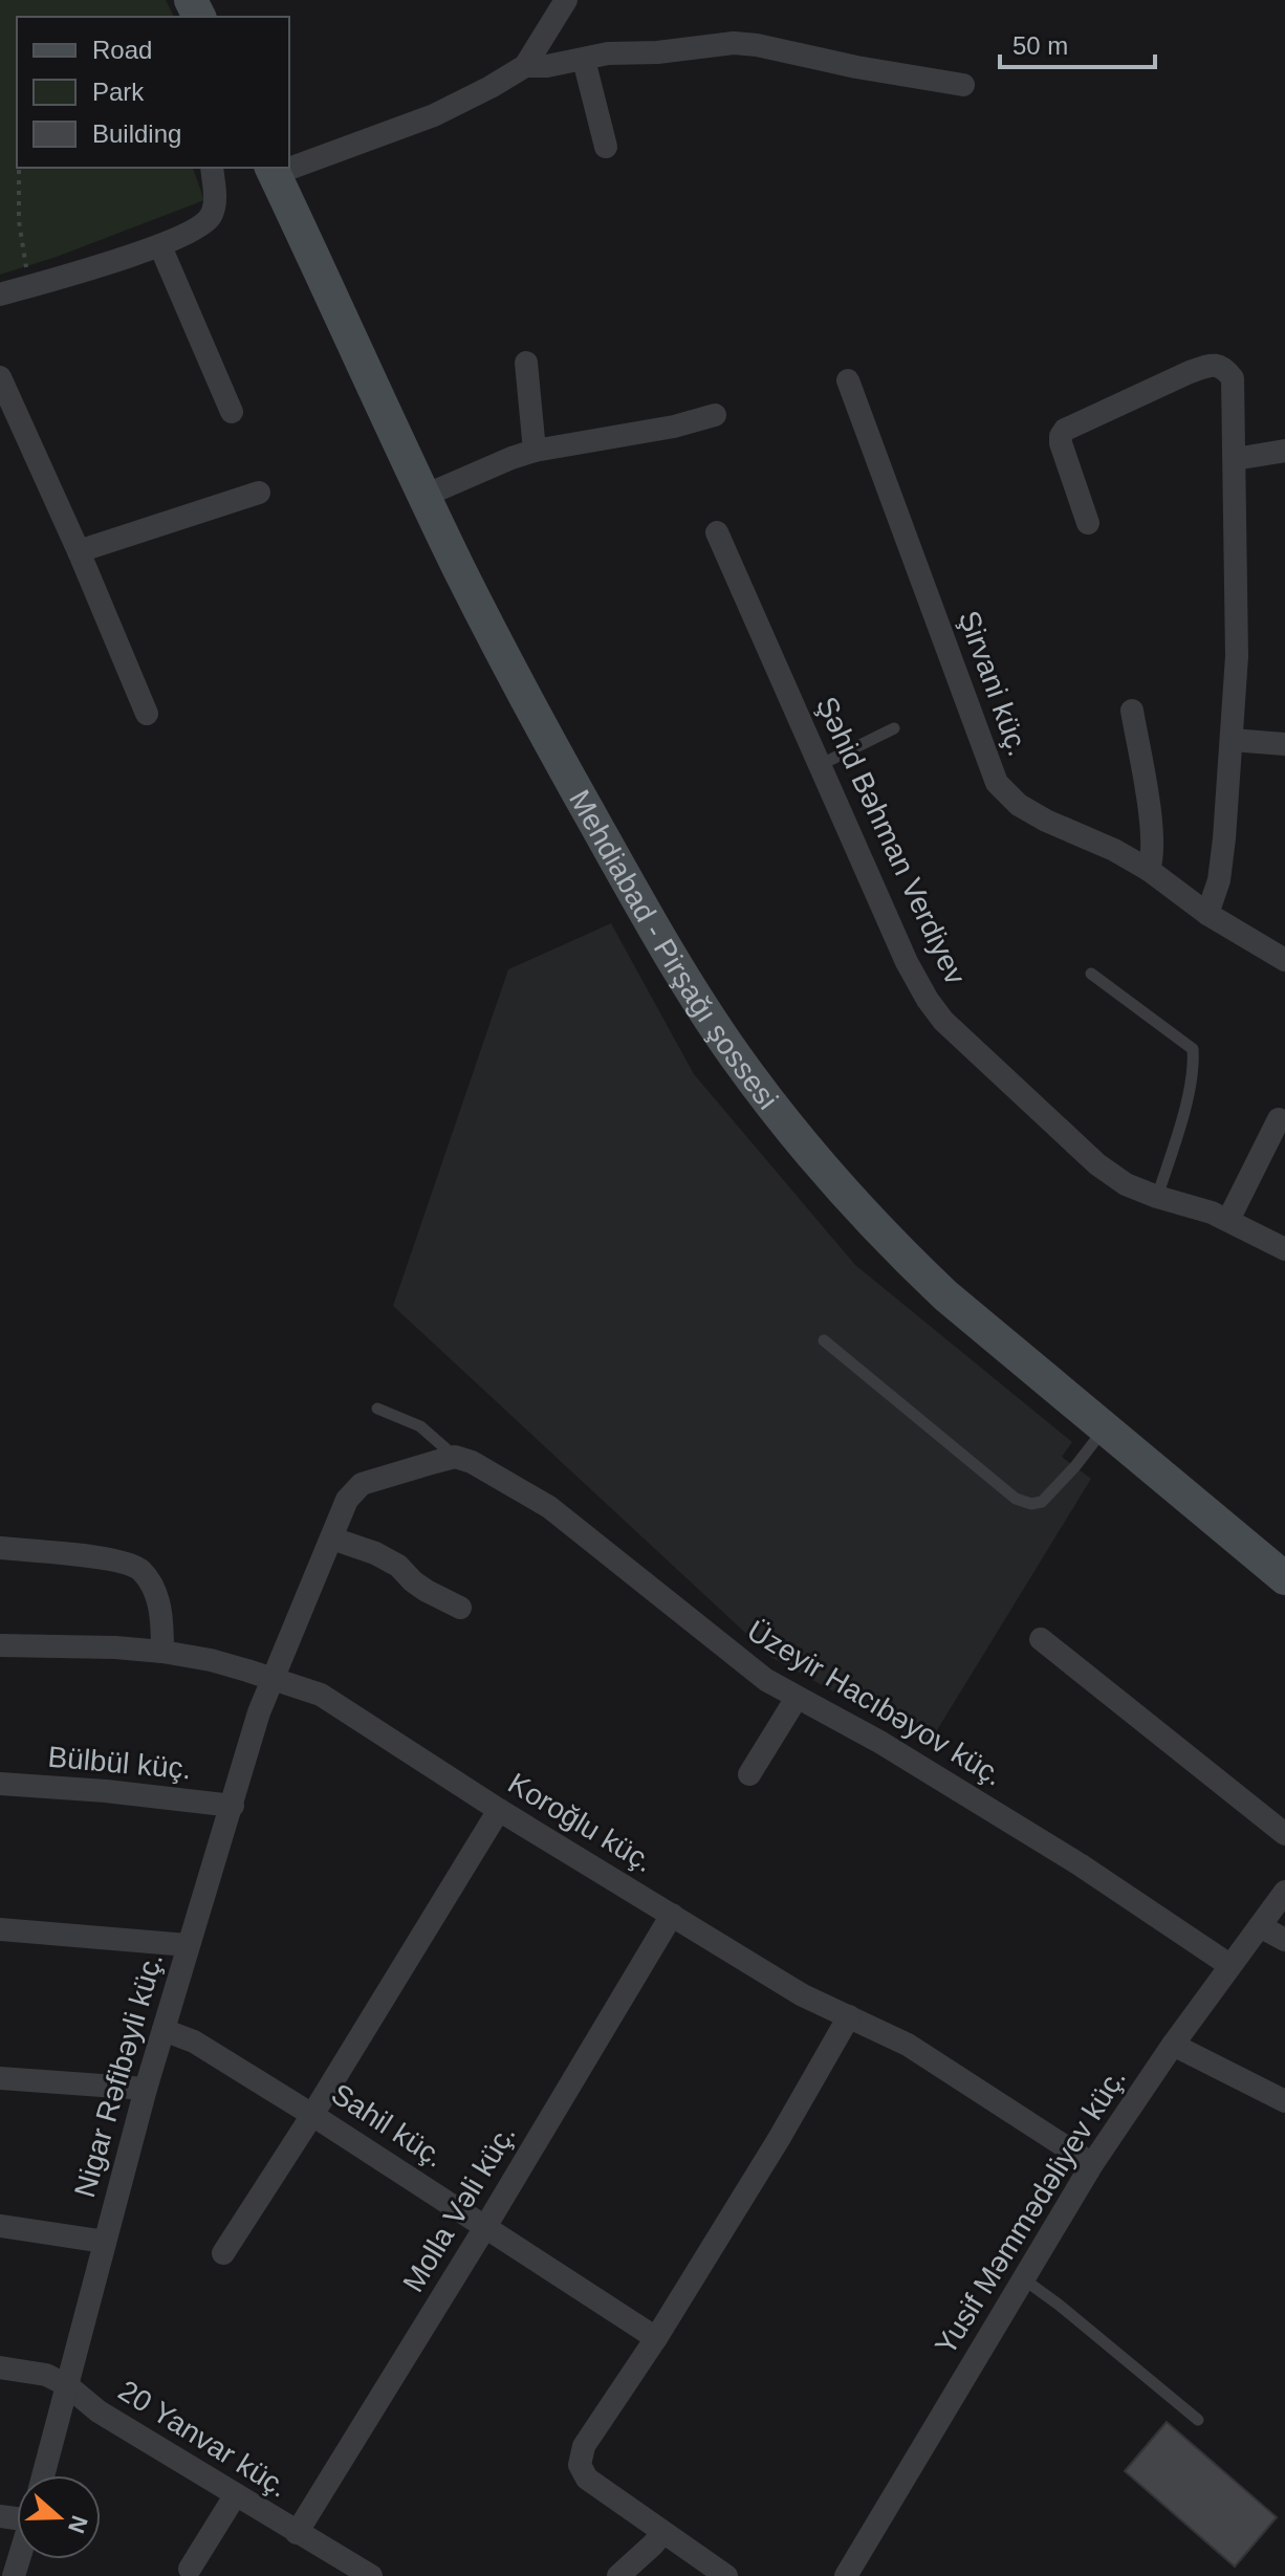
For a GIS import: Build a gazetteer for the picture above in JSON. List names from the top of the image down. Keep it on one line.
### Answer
{"streets":{"main road":["Mehdiabad - Pirşağı şossesi"],"street":["Şirvani küç.","Şəhid Bəhman Verdiyev","Üzeyir Hacıbəyov küç.","Bülbül küç.","Koroğlu küç.","Nigar Rəfibəyli küç.","Sahil küç.","Molla Vəli küç.","Yusif Məmmədəliyev küç.","20 Yanvar küç."]},"crossings":[["Üzeyir Hacıbəyov küç.","Nigar Rəfibəyli küç."],["Üzeyir Hacıbəyov küç.","Yusif Məmmədəliyev küç."],["Bülbül küç.","Nigar Rəfibəyli küç."],["Koroğlu küç.","Nigar Rəfibəyli küç."],["Koroğlu küç.","Molla Vəli küç."],["Koroğlu küç.","Yusif Məmmədəliyev küç."],["Nigar Rəfibəyli küç.","Sahil küç."],["Nigar Rəfibəyli küç.","20 Yanvar küç."],["Sahil küç.","Molla Vəli küç."],["Molla Vəli küç.","20 Yanvar küç."]],"legend":["Road","Park","Building"],"scale_bar":"50 m","north":"right"}
